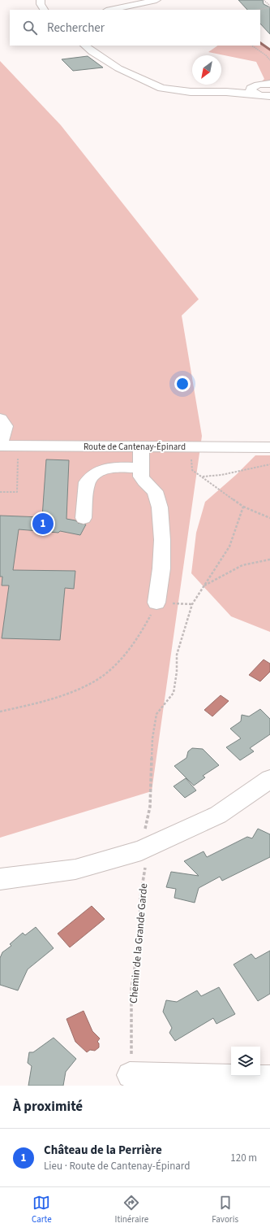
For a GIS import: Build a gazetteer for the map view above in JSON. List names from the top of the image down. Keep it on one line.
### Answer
{"streets":{"street":["Route de Cantenay-Épinard"],"path":["Chemin de la Grande Garde"]},"north":"bottom left","page":{"search":"Rechercher","pins":"1","heading":"À proximité","list":[{"mark":"1","name":"Château de la Perrière","note":"Lieu · Route de Cantenay-Épinard","value":"120 m"}],"nav":["Carte","Itinéraire","Favoris"]}}
